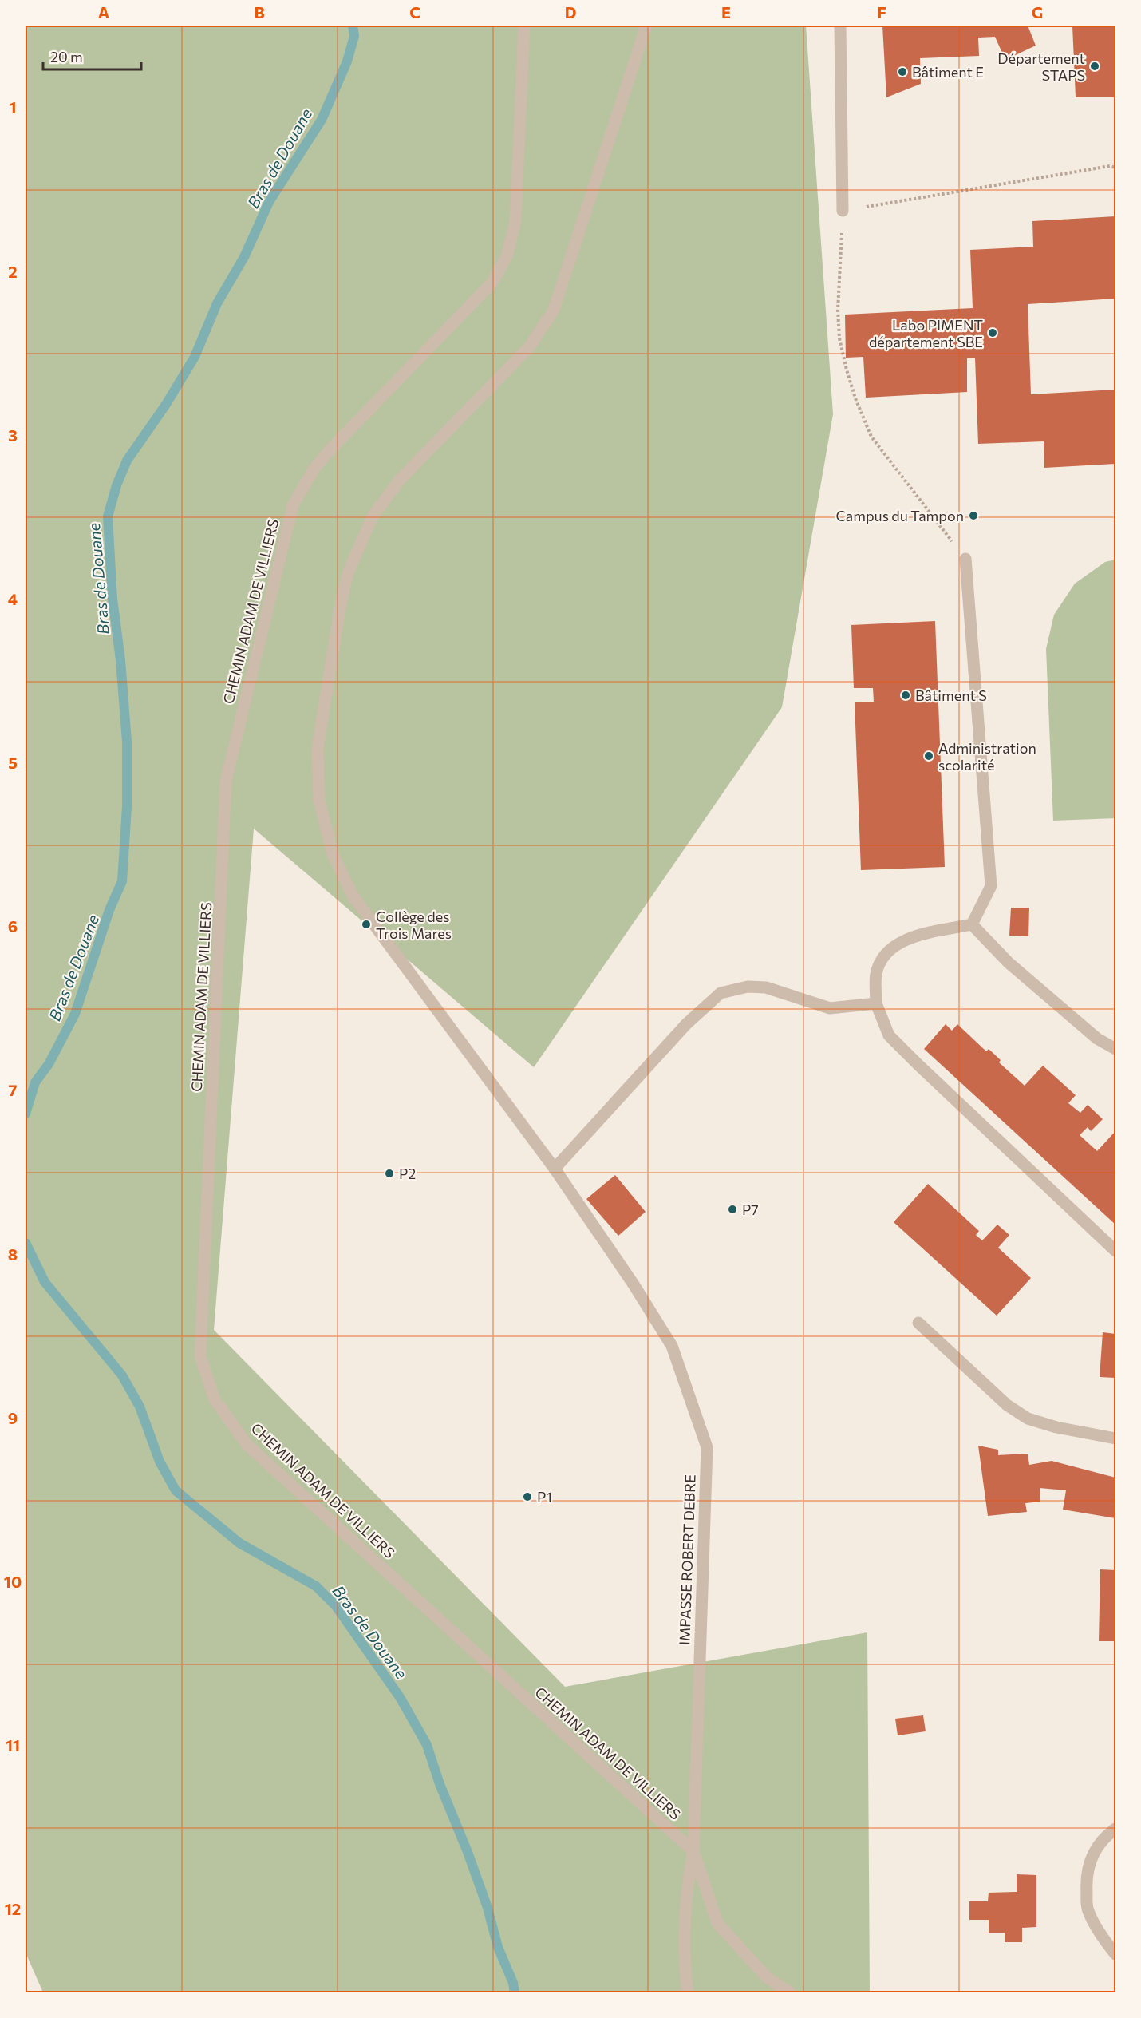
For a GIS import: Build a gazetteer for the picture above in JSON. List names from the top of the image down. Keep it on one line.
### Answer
{"streets":{"street":["CHEMIN ADAM DE VILLIERS","IMPASSE ROBERT DEBRE"]},"crossings":[["CHEMIN ADAM DE VILLIERS","IMPASSE ROBERT DEBRE"]],"water":["Bras de Douane"],"places":["Département STAPS","Bâtiment E","Labo PIMENT département SBE","Campus du Tampon","Bâtiment S","Administration scolarité","Collège des Trois Mares","P2","P7","P1"],"scale_bar":"20 m","grid":{"columns":["A","B","C","D","E","F","G"],"rows":["1","2","3","4","5","6","7","8","9","10","11","12"]}}
